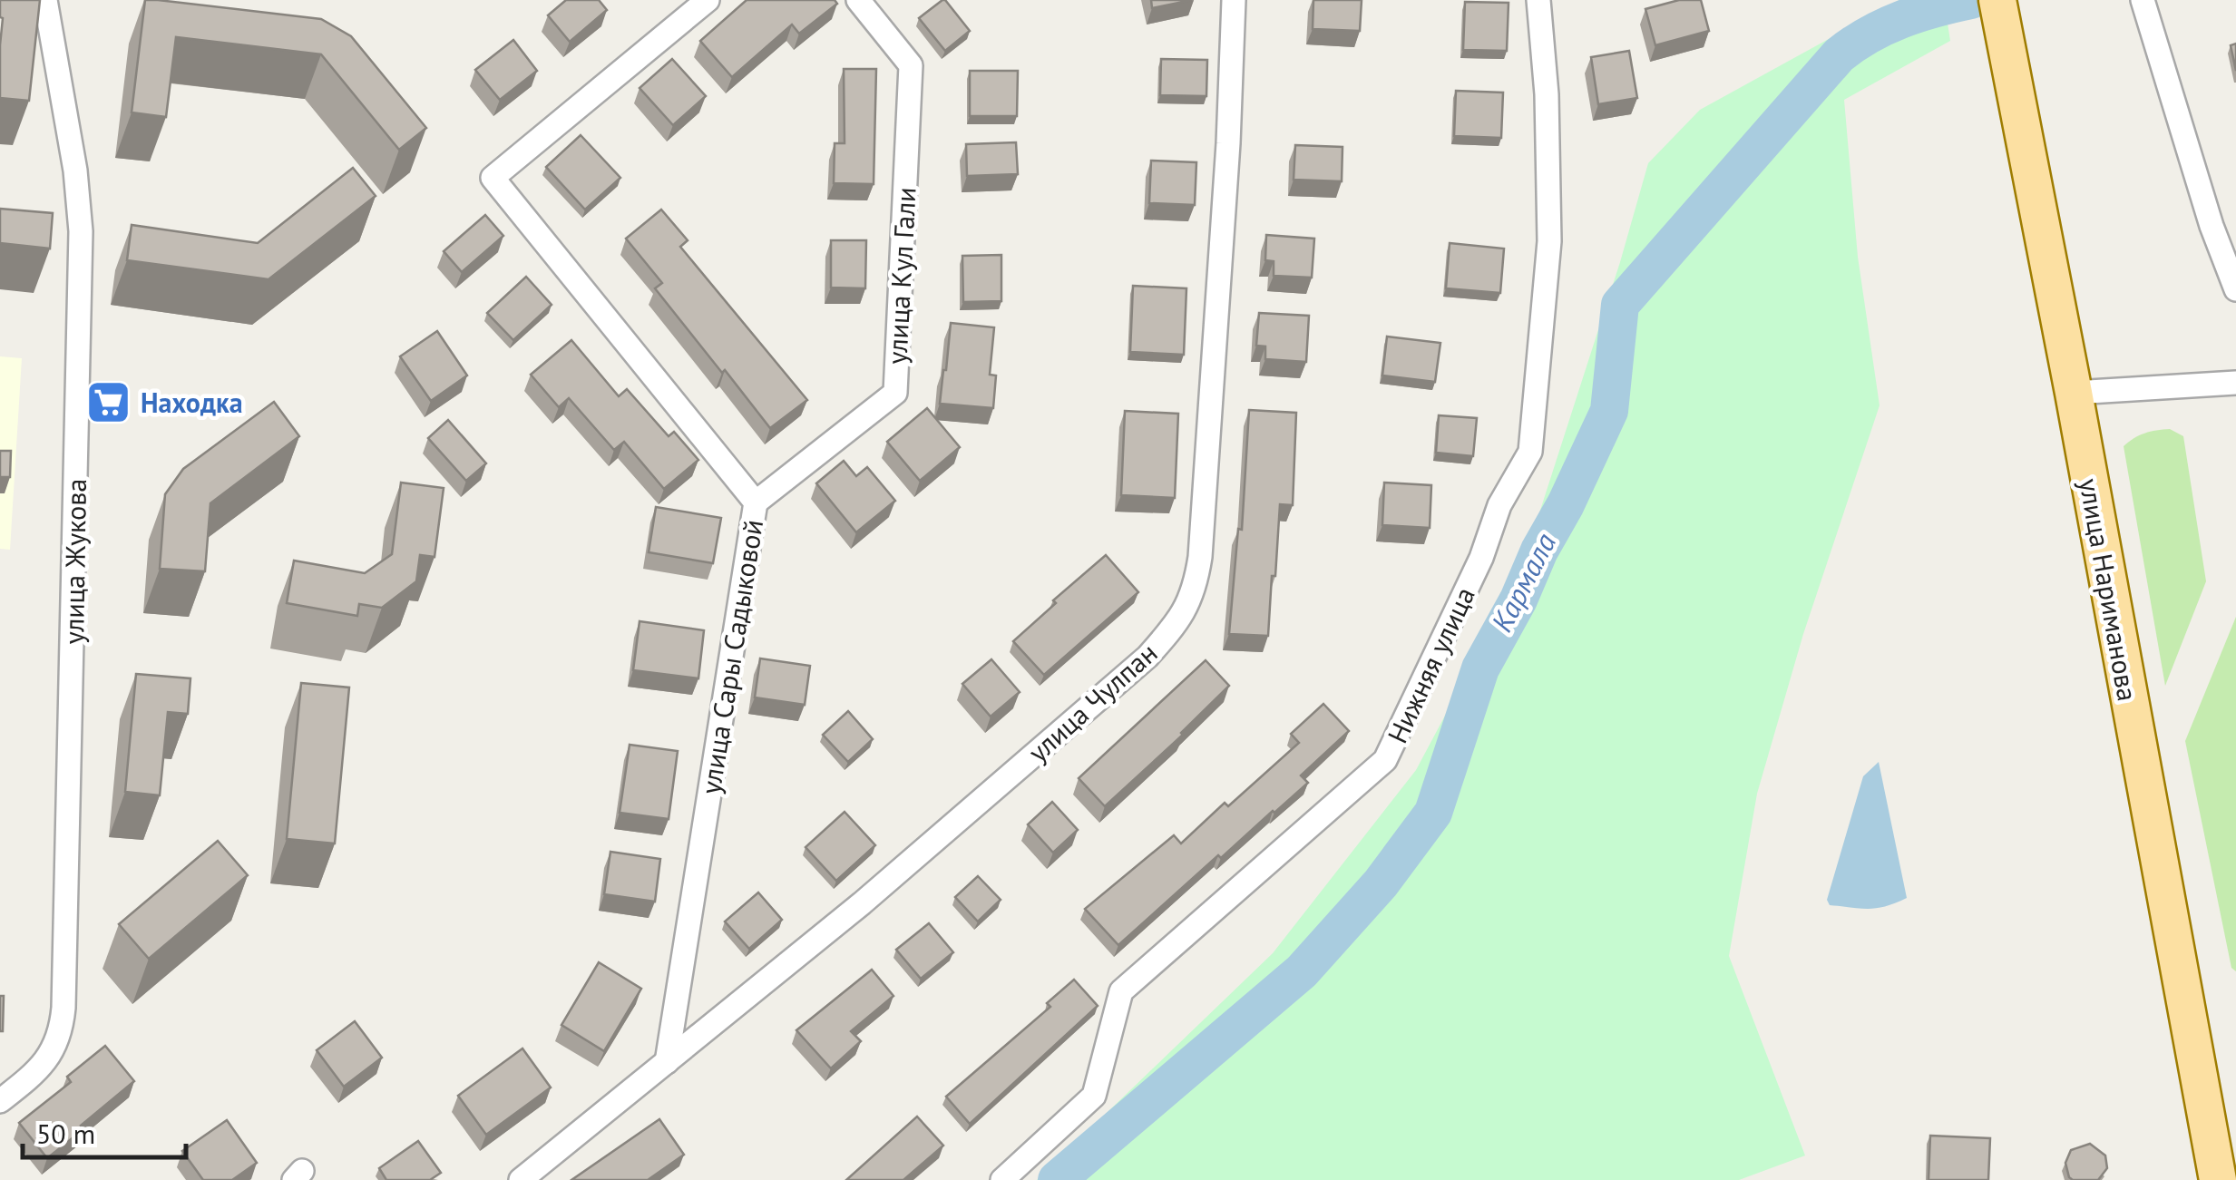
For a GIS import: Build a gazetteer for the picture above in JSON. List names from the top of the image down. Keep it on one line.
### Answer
{"streets":{"main road":["улица Нариманова"],"street":["улица Кул Гали","улица Жукова","улица Сары Садыковой","Нижняя улица","улица Чулпан"]},"crossings":[["улица Кул Гали","улица Сары Садыковой"],["улица Сары Садыковой","улица Чулпан"]],"water":["Кармала"],"places":{"supermarket":["Находка"]},"scale_bar":"50 m"}
